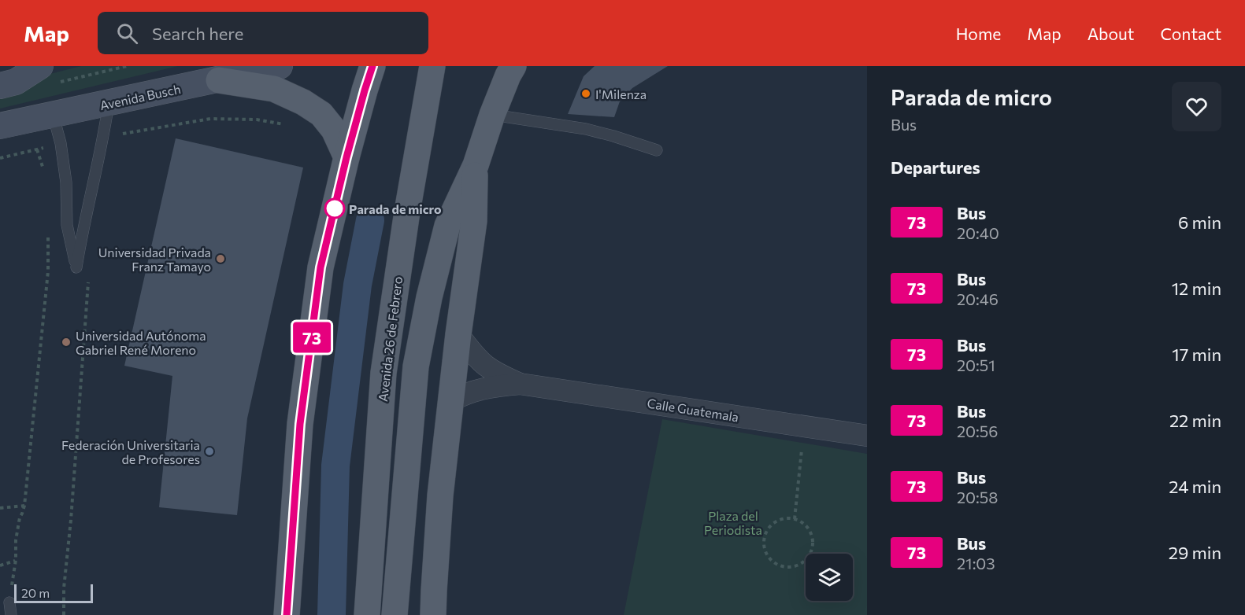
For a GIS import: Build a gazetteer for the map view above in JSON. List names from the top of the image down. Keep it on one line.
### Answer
{"streets":{"main road":["Avenida Busch","Avenida 26 de Febrero"],"street":["Calle Guatemala"]},"parks":["Plaza del Periodista"],"places":["I'Milenza","Parada de micro","Universidad Privada Franz Tamayo","Universidad Autónoma Gabriel René Moreno","Federación Universitaria de Profesores"],"lines":["bus line 73"],"scale_bar":"20 m","page":{"header":"Map","search":"Search here","nav":["Home","Map","About","Contact"],"on_map":"73","heading":[["Parada de micro","Bus"],"Departures"],"list":[{"mark":"73","name":"Bus","note":"20:40","value":"6 min"},{"mark":"73","name":"Bus","note":"20:46","value":"12 min"},{"mark":"73","name":"Bus","note":"20:51","value":"17 min"},{"mark":"73","name":"Bus","note":"20:56","value":"22 min"},{"mark":"73","name":"Bus","note":"20:58","value":"24 min"},{"mark":"73","name":"Bus","note":"21:03","value":"29 min"}],"scale":"20 m"}}
